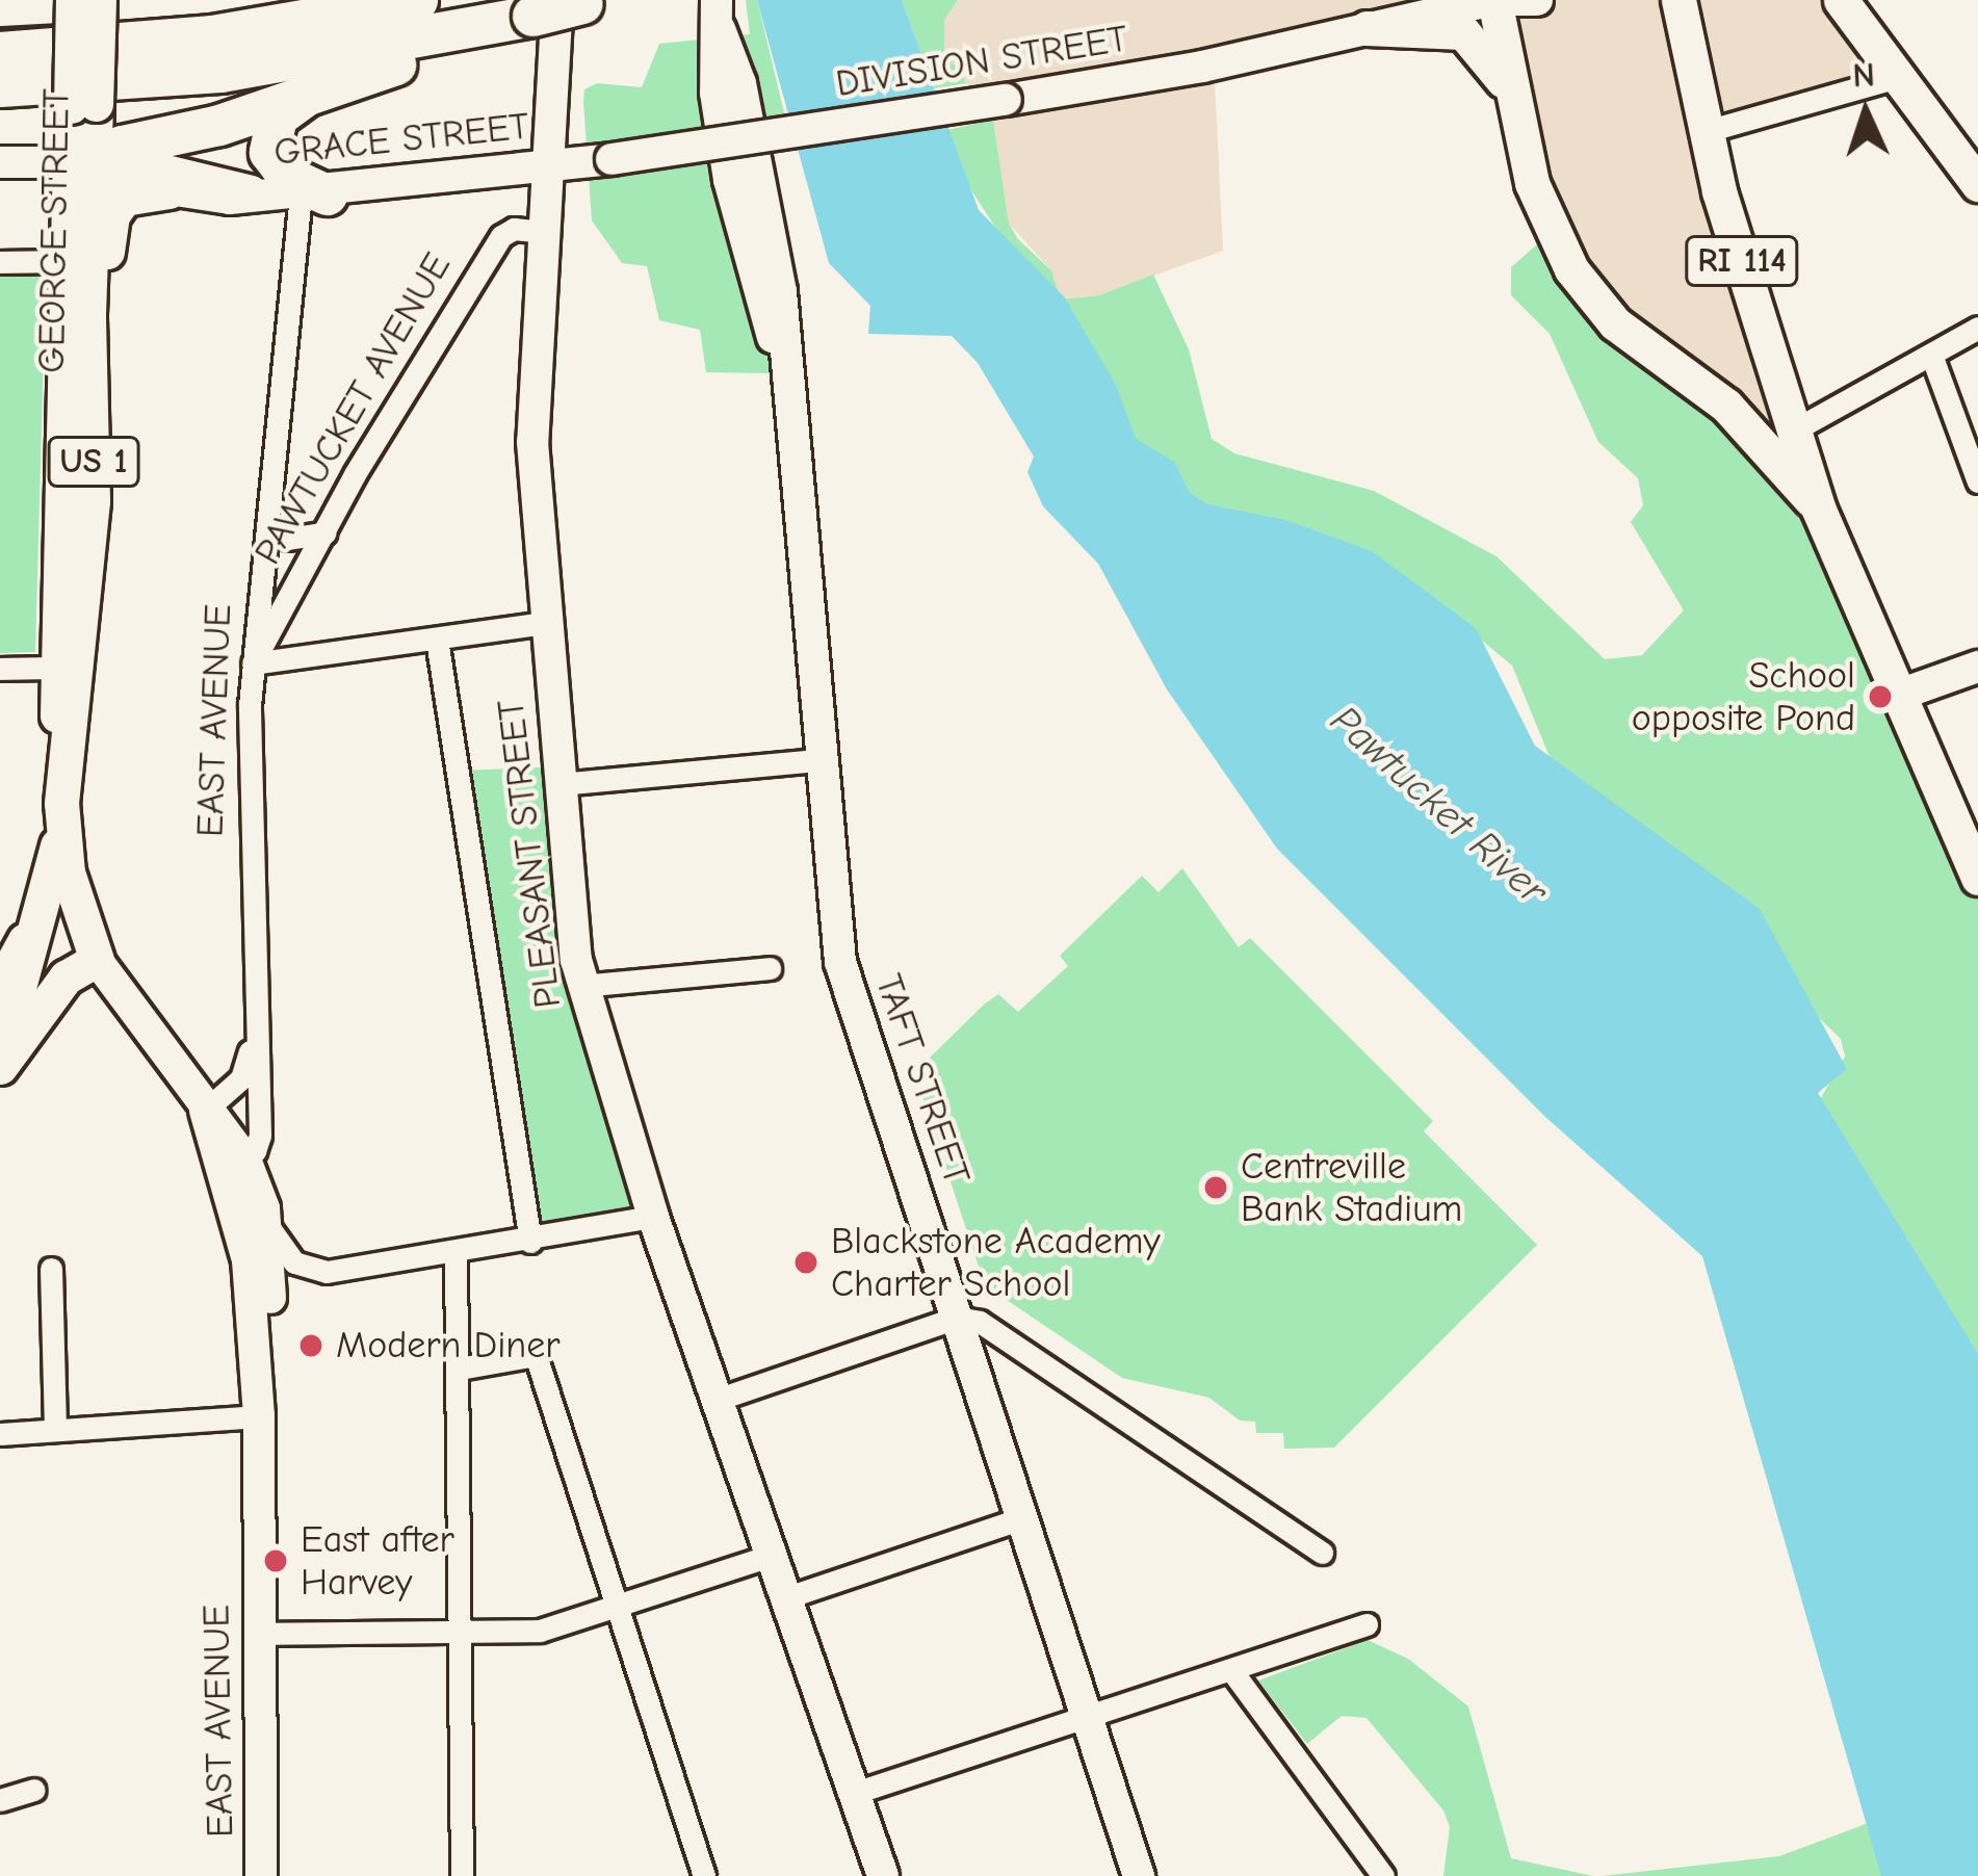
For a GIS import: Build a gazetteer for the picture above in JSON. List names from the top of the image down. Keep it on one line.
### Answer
{"streets":{"main road":["GEORGE STREET","RI 114","US 1"],"street":["DIVISION STREET","GRACE STREET","PAWTUCKET AVENUE","EAST AVENUE","PLEASANT STREET","TAFT STREET"]},"crossings":[["DIVISION STREET","GRACE STREET"],["DIVISION STREET","PLEASANT STREET"],["GRACE STREET","GEORGE STREET"],["GRACE STREET","EAST AVENUE"],["GRACE STREET","PLEASANT STREET"],["GEORGE STREET","US 1"],["GEORGE STREET","EAST AVENUE"],["PAWTUCKET AVENUE","EAST AVENUE"],["PAWTUCKET AVENUE","PLEASANT STREET"]],"water":["Pawtucket River"],"places":["School opposite Pond","Centreville Bank Stadium","Blackstone Academy Charter School","Modern Diner","East after Harvey"],"north":"top"}
